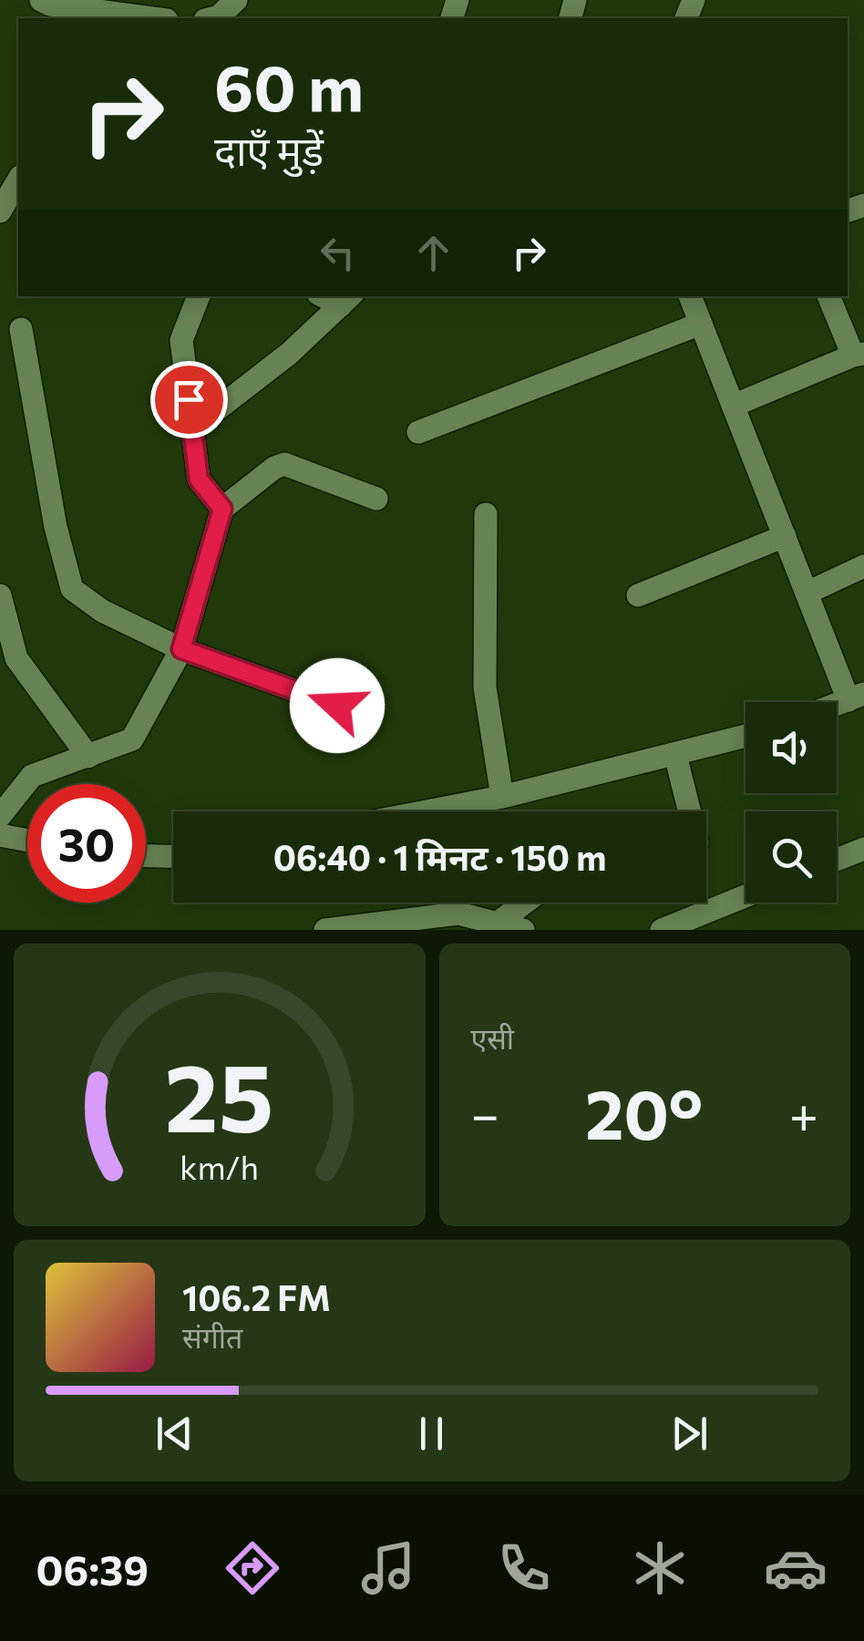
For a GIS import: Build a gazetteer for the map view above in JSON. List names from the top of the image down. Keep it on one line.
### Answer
{"page":{"turn":["60 m","दाएँ मुड़ें"],"limit":"30","trip":"06:40 · 1 मिनट · 150 m","tile":"एसी","heat":["−","20°","+"],"song":["106.2 FM","संगीत"],"tabs":"06:39","gauge":["25","km/h"]}}
